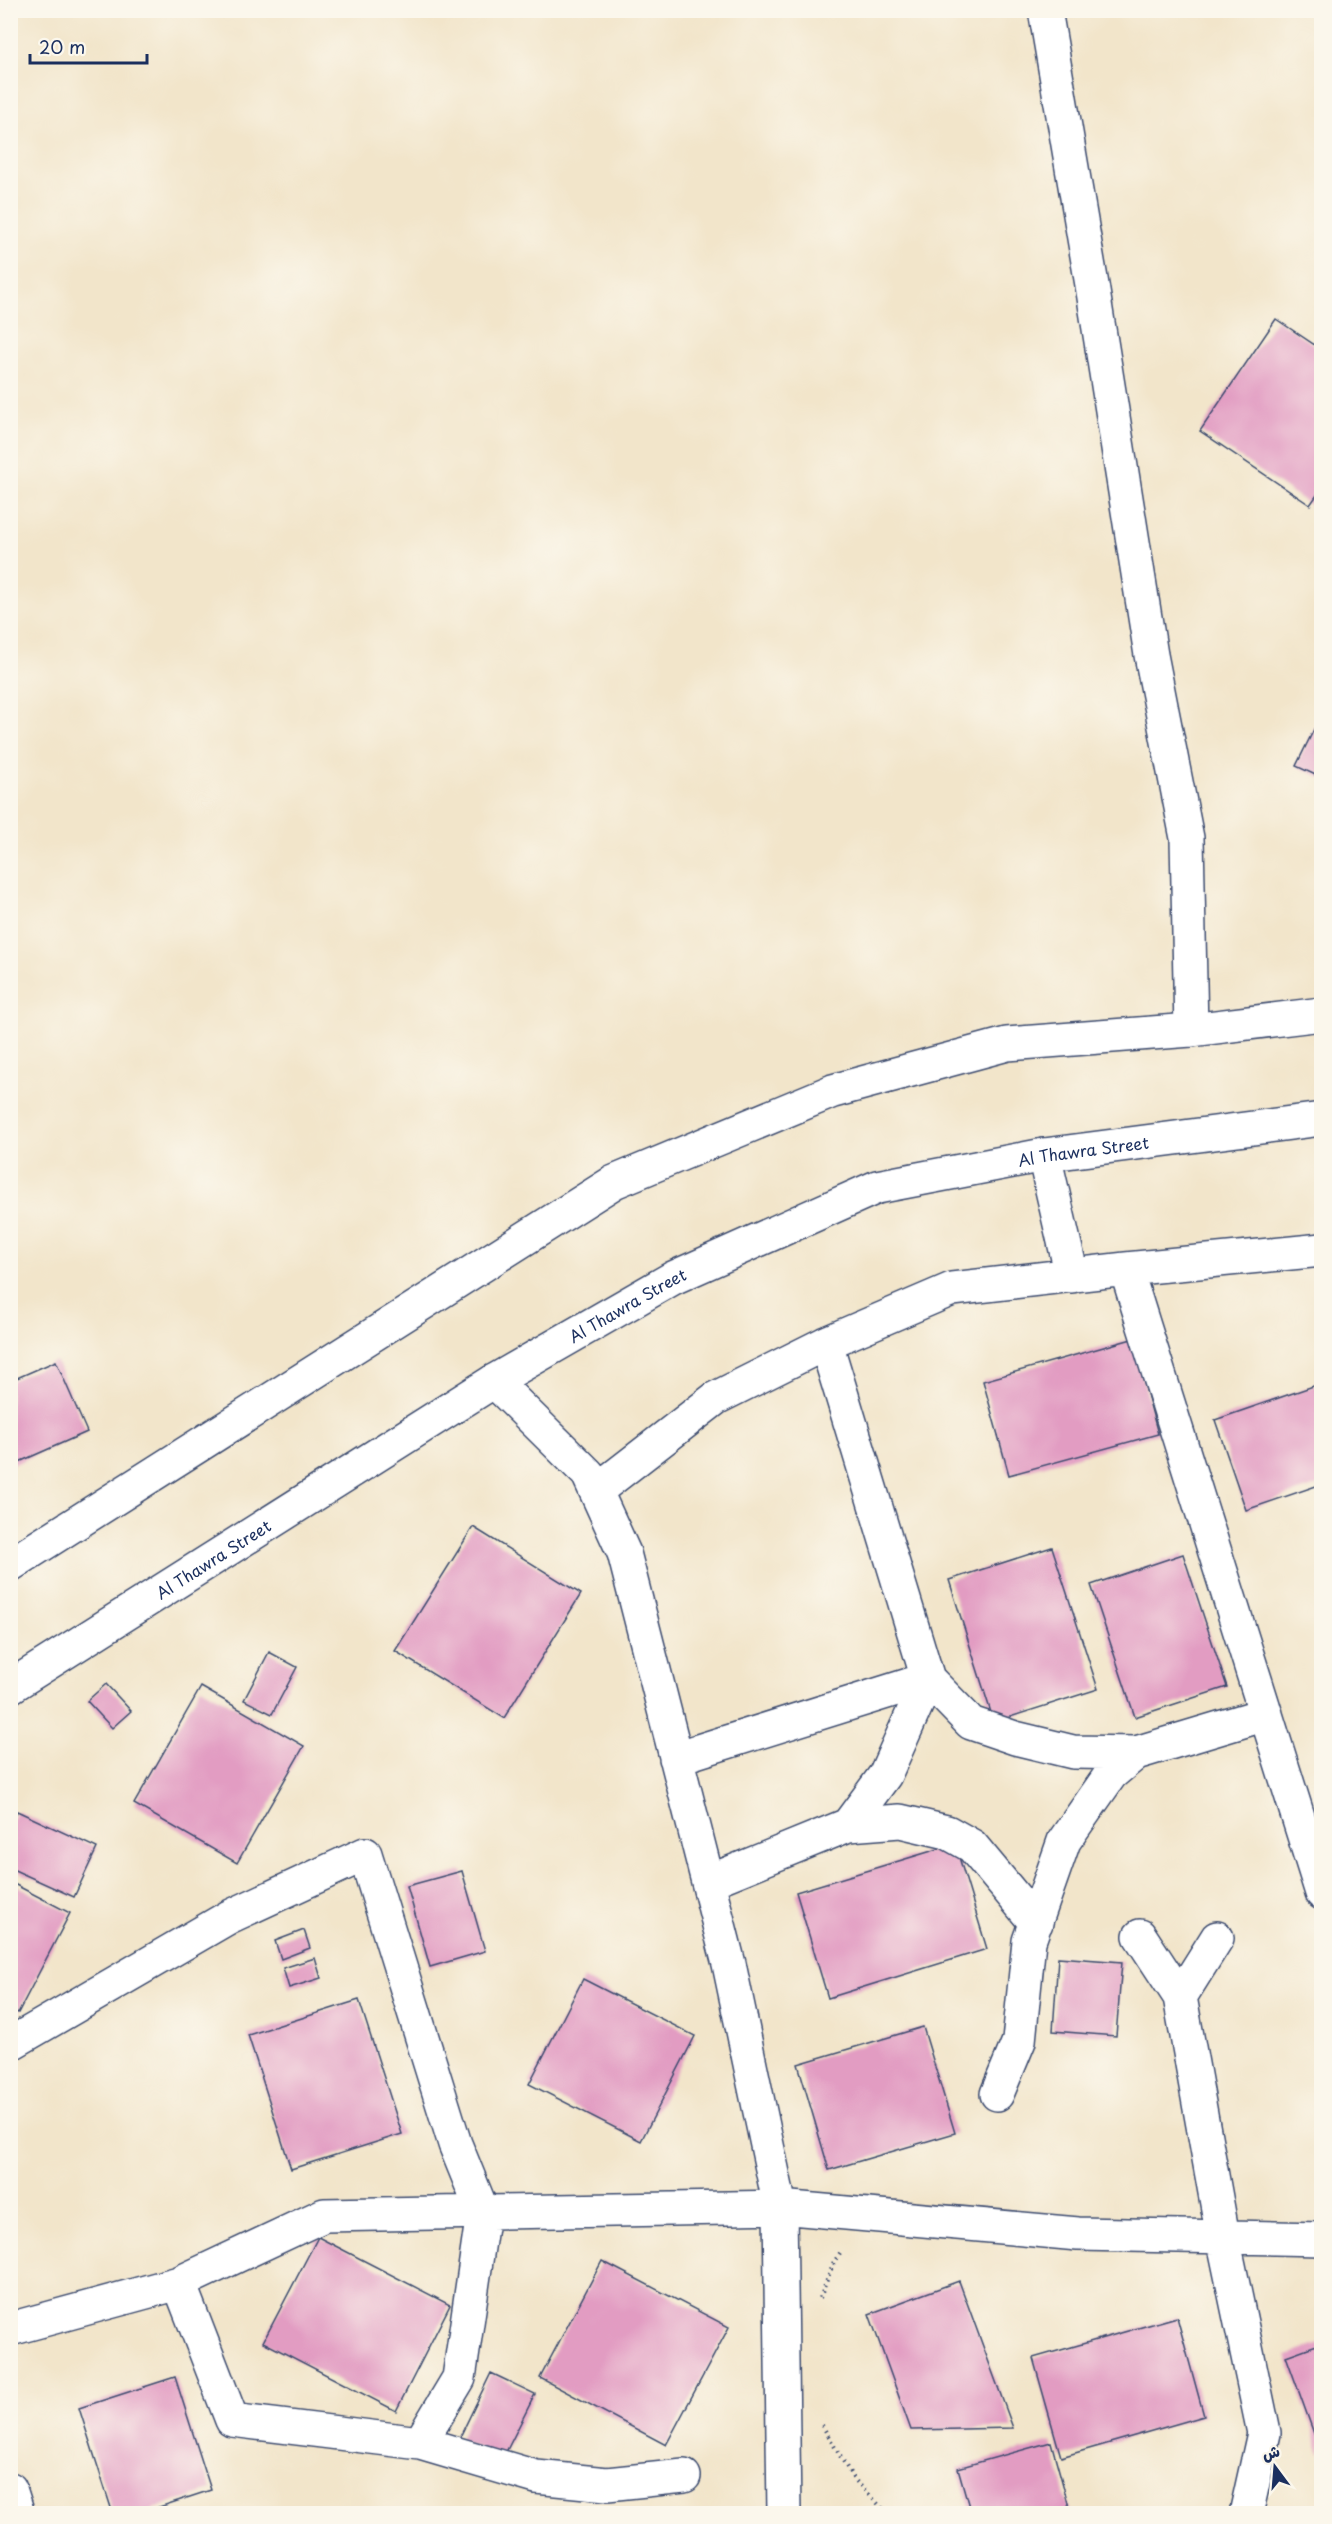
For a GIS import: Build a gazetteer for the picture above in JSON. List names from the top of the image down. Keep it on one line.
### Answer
{"streets":{"street":["Al Thawra Street"]},"scale_bar":"20 m","north":"top"}
